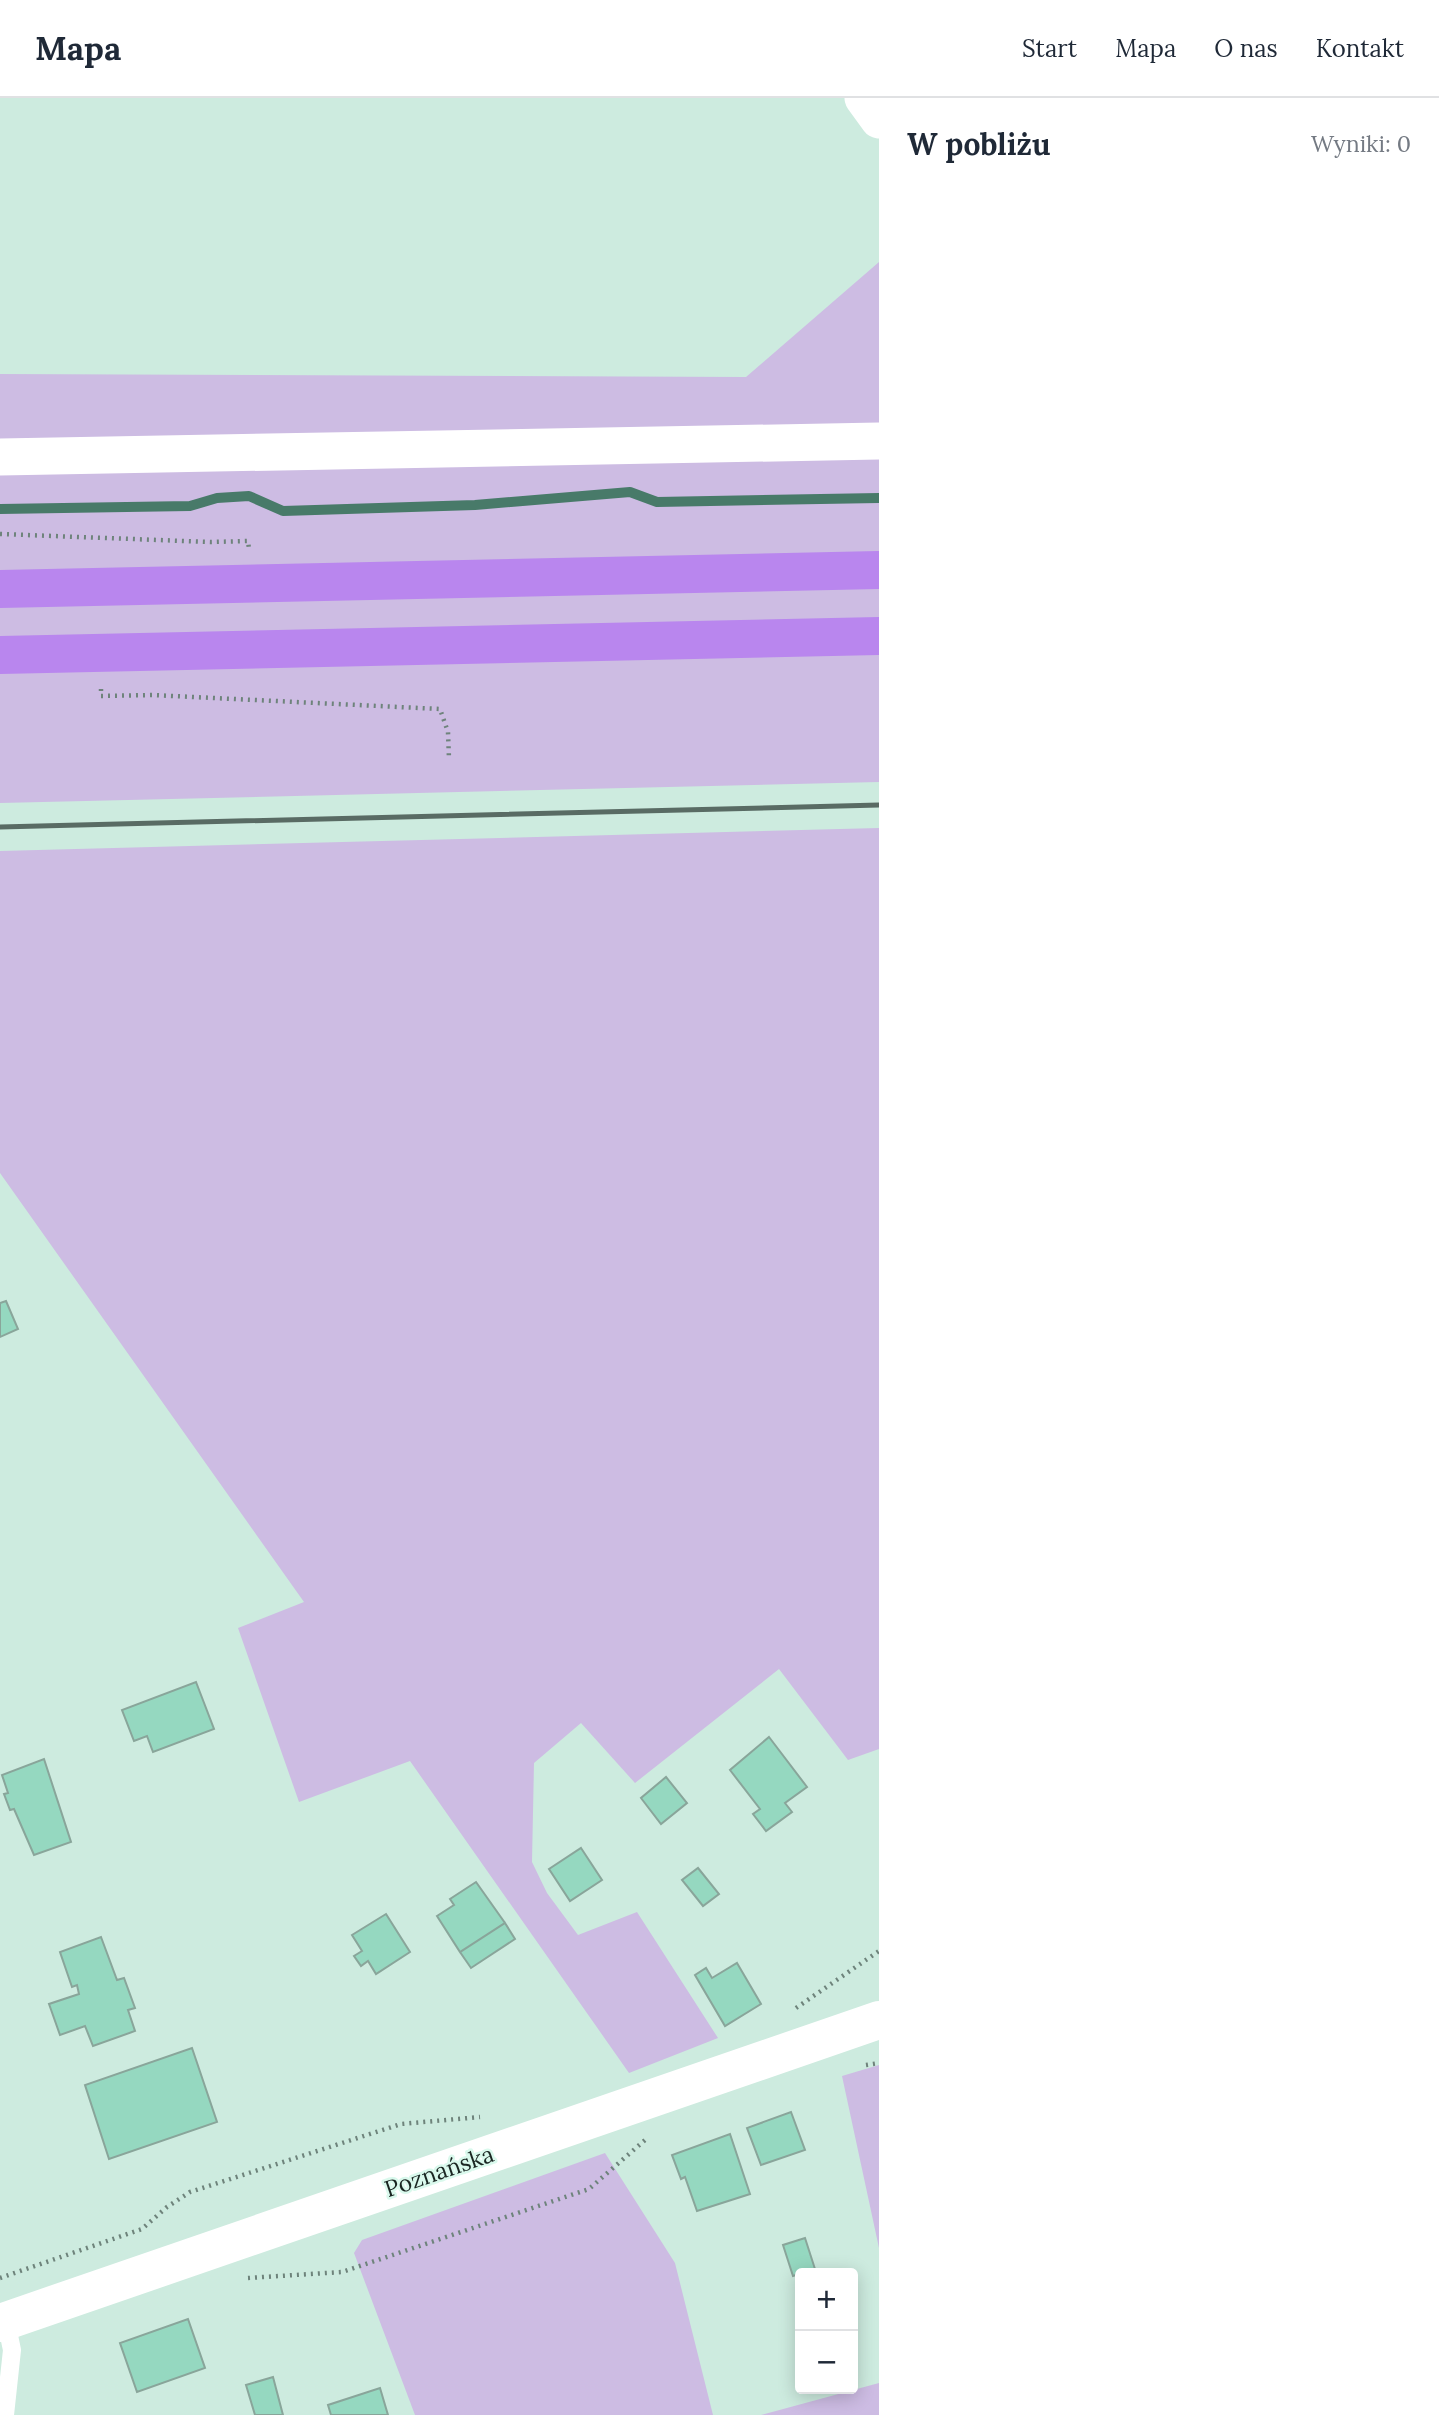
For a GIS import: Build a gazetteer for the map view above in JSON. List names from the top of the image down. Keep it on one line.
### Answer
{"streets":{"main road":["Poznańska"]},"page":{"header":"Mapa","nav":["Start","Mapa","O nas","Kontakt"],"heading":["W pobliżu","Wyniki: 0"],"map_buttons":["+","−"]}}
